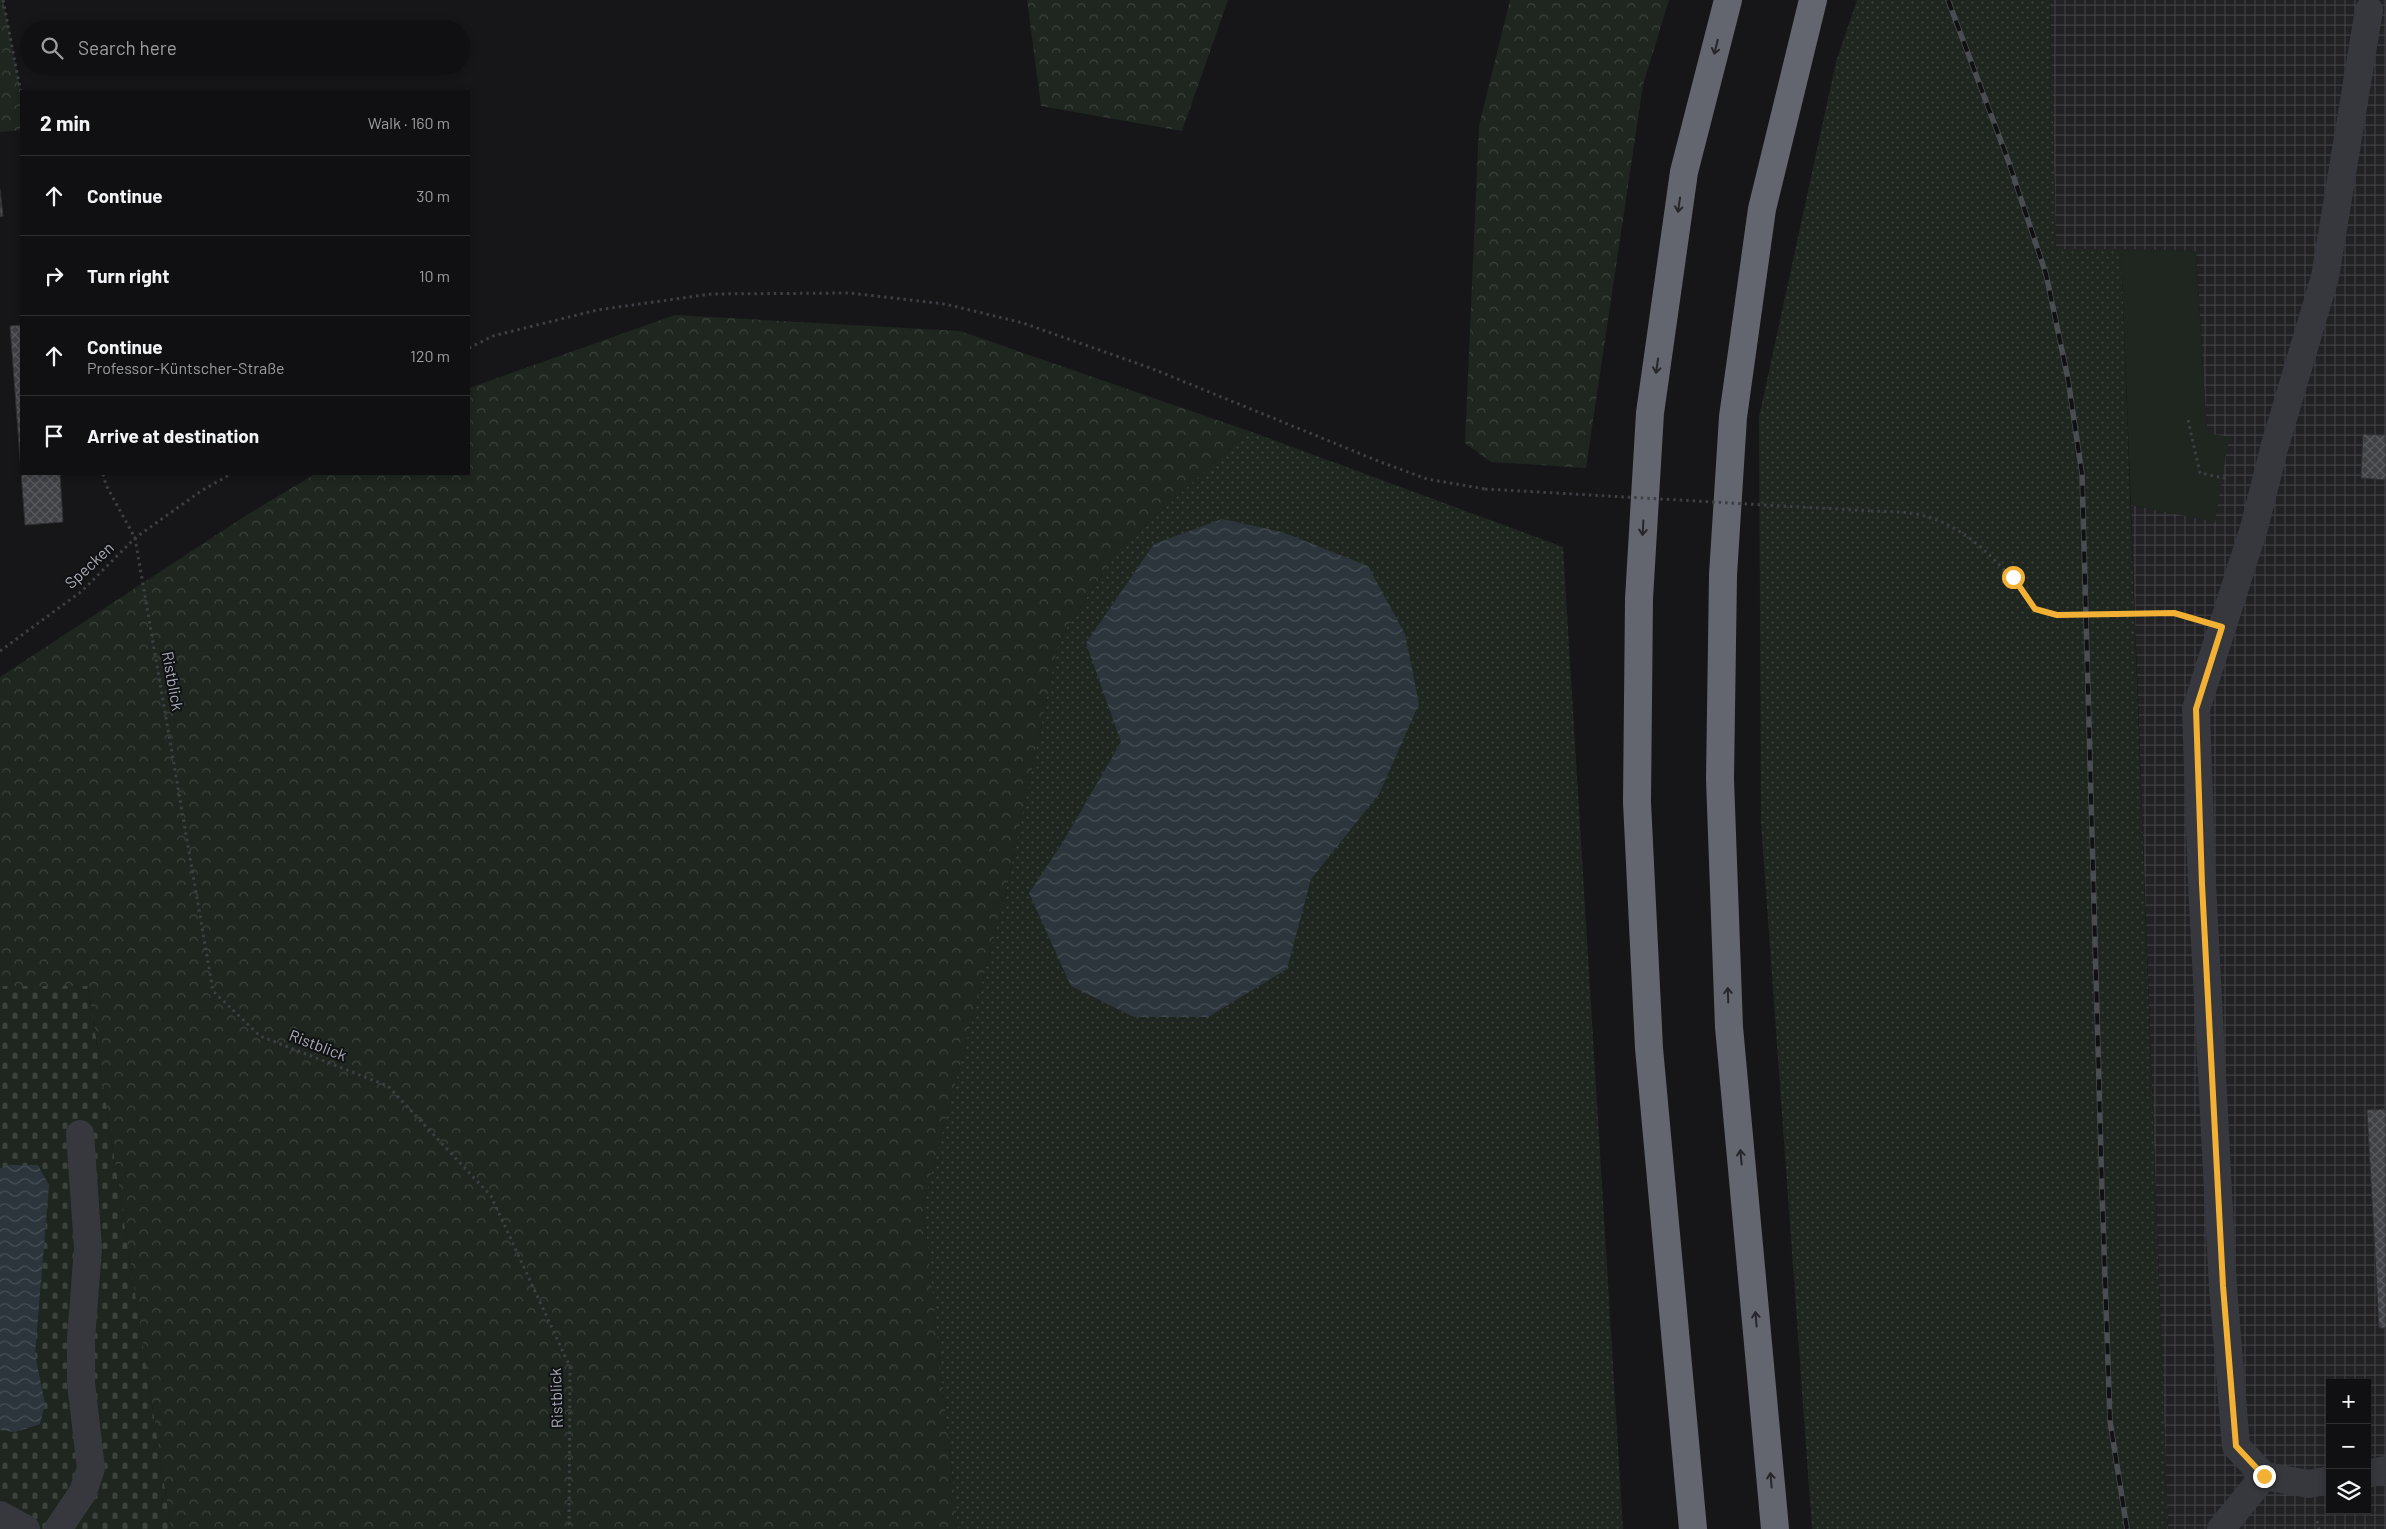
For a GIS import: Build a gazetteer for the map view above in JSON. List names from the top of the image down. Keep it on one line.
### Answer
{"streets":{"path":["Specken","Ristblick"]},"crossings":[["Specken","Ristblick"]],"page":{"search":"Search here","heading":["2 min","Walk · 160 m"],"list":[["Continue","30 m"],["Turn right","10 m"],["Continue","Professor-Küntscher-Straße","120 m"],"Arrive at destination"],"map_buttons":["+","−"]}}
